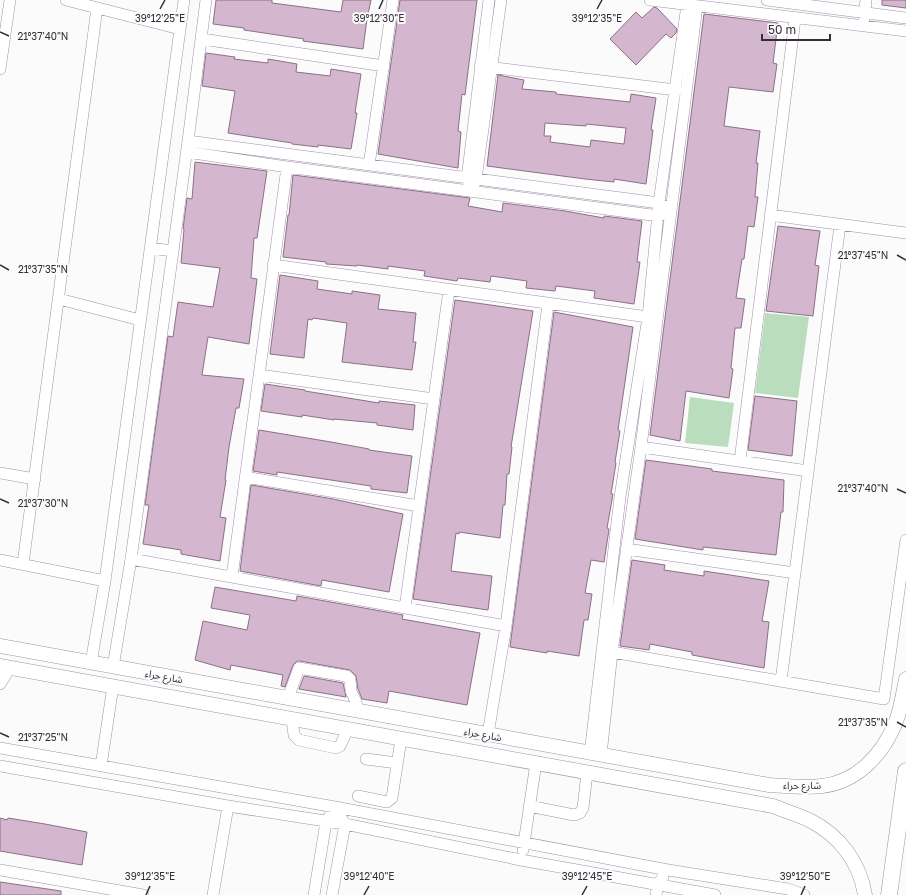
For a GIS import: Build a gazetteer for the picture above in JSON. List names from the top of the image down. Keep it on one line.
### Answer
{"streets":{"main road":["شارع حراء"]},"scale_bar":"50 m","coordinates":["39°12'25\"E","39°12'30\"E","39°12'35\"E","21°37'40\"N","21°37'45\"N","21°37'35\"N","21°37'30\"N","21°37'25\"N","39°12'40\"E","39°12'45\"E","39°12'50\"E"]}
